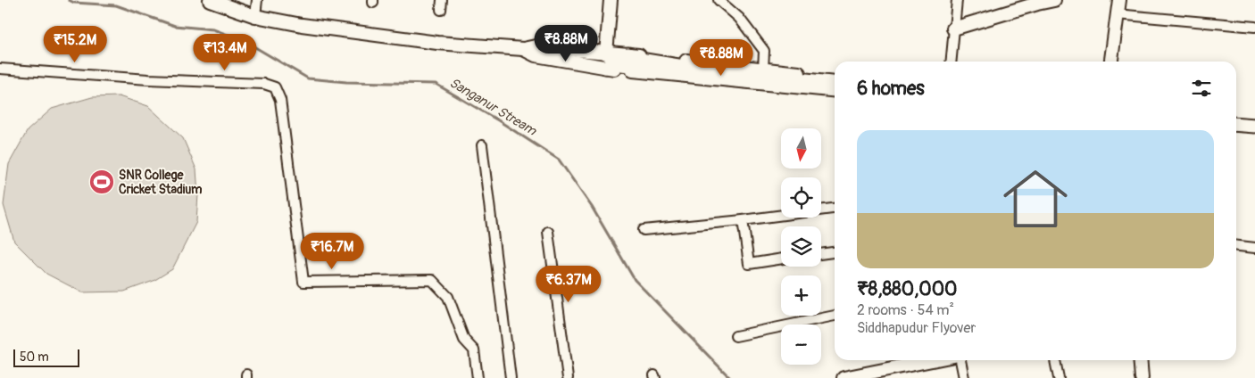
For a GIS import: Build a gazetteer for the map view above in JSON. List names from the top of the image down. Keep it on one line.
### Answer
{"water":["Sanganur Stream"],"places":{"sports":["SNR College Cricket Stadium"]},"scale_bar":"50 m","north":"bottom","page":{"price":["₹8.88M","₹15.2M","₹13.4M","₹8.88M","₹16.7M","₹6.37M"],"heading":"6 homes","list":[{"name":"₹8,880,000","note":"2 rooms · 54 m² · Siddhapudur Flyover"}],"map_buttons":["+","−"],"scale":"50 m"}}
